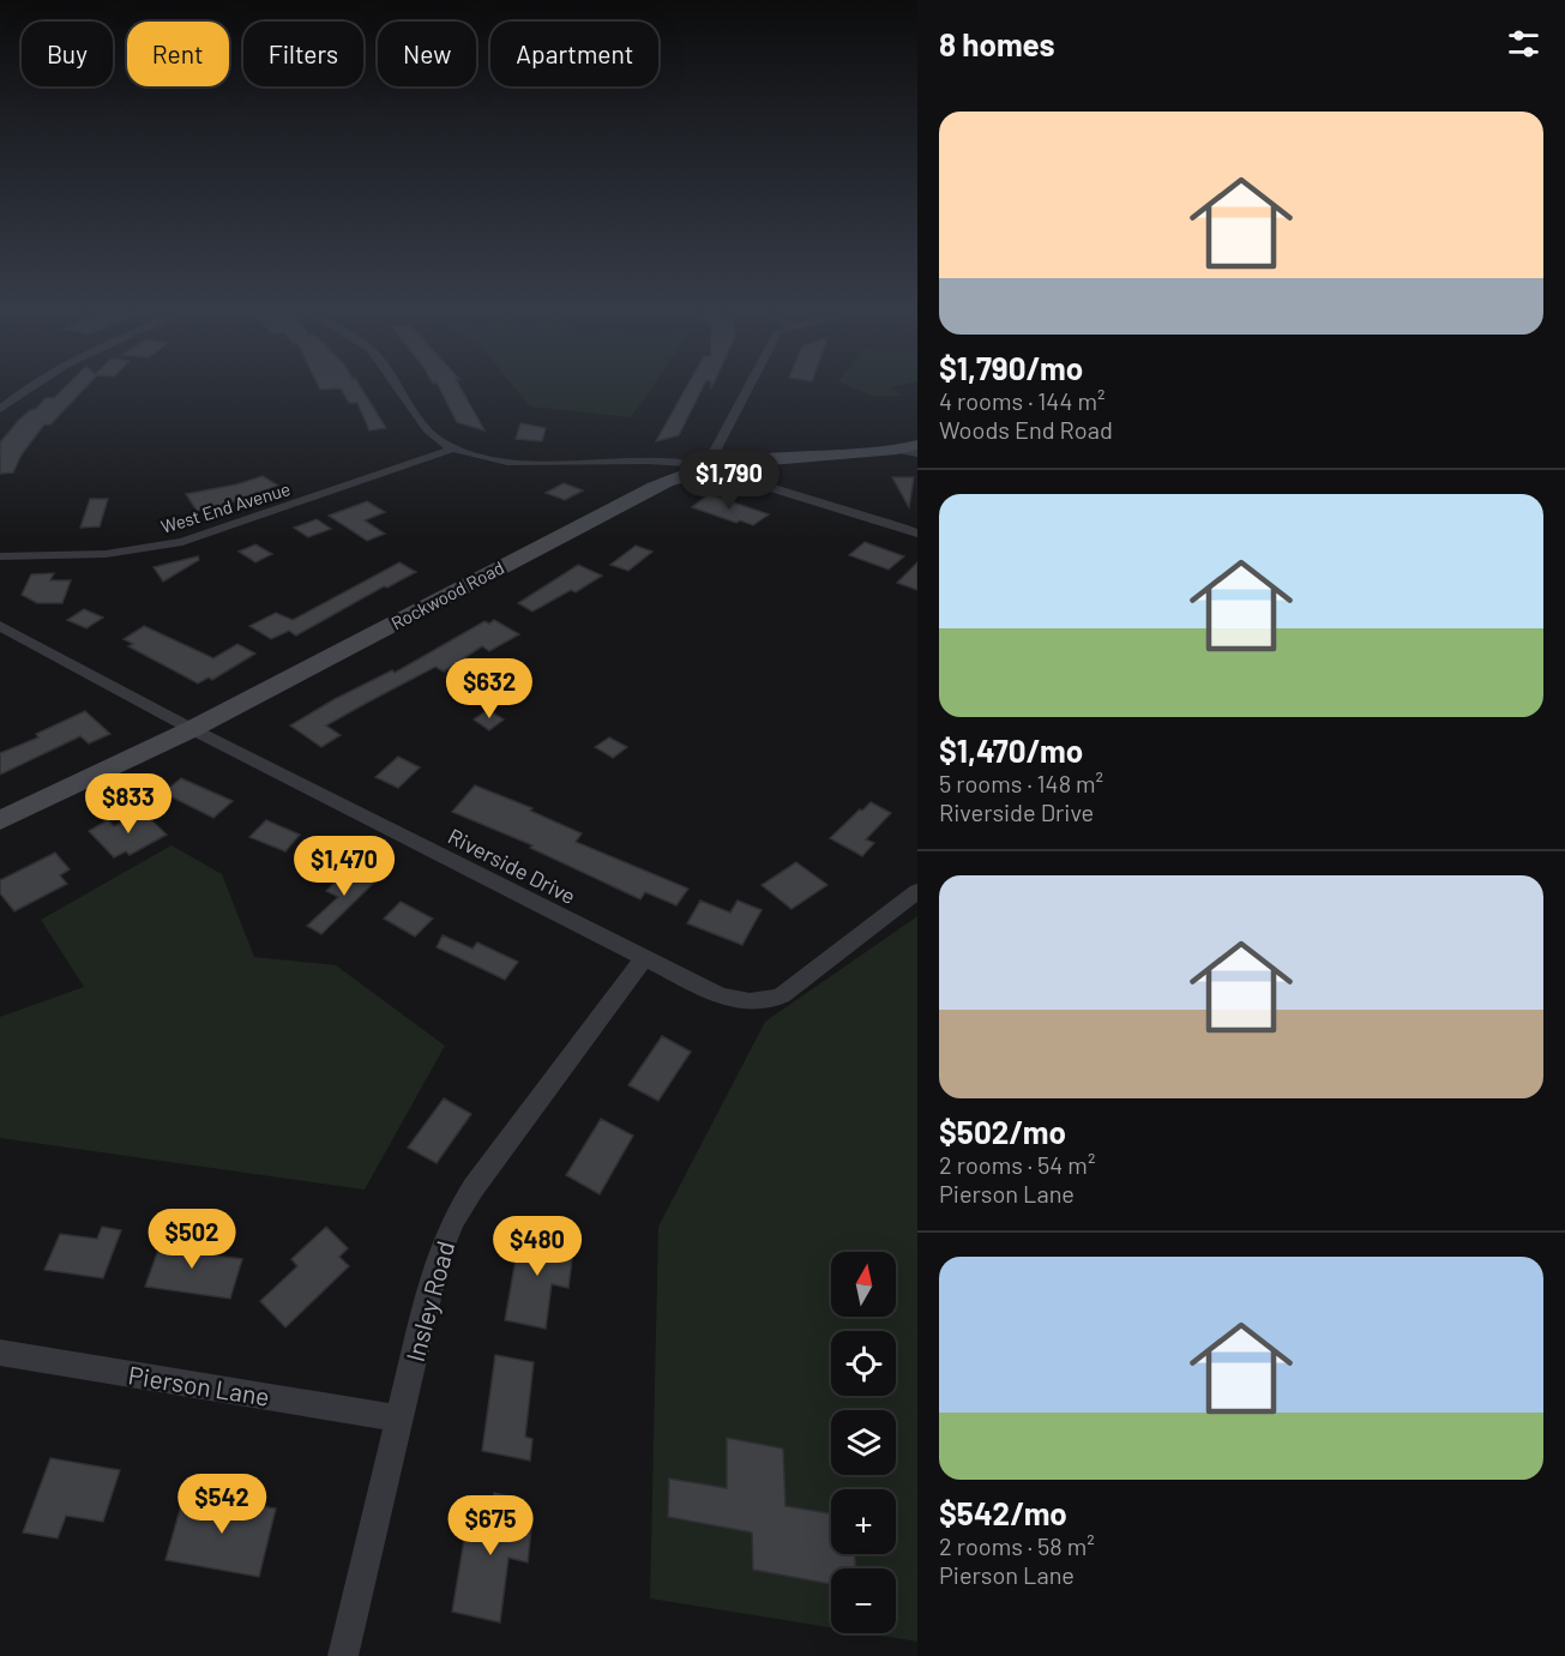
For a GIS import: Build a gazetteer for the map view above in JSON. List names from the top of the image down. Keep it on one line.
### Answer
{"streets":{"street":["West End Avenue","Rockwood Road","Riverside Drive","Insley Road","Pierson Lane"]},"crossings":[["Rockwood Road","Riverside Drive"],["Riverside Drive","Insley Road"],["Insley Road","Pierson Lane"]],"north":"top","page":{"heading":"8 homes","chip":["Buy","Rent","Filters","New","Apartment"],"list":[{"name":"$1,790/mo","note":"4 rooms · 144 m² · Woods End Road"},{"name":"$1,470/mo","note":"5 rooms · 148 m² · Riverside Drive"},{"name":"$502/mo","note":"2 rooms · 54 m² · Pierson Lane"},{"name":"$542/mo","note":"2 rooms · 58 m² · Pierson Lane"}],"price":["$1,790","$632","$833","$1,470","$502","$480","$542","$675"],"map_buttons":["+","−"]}}
